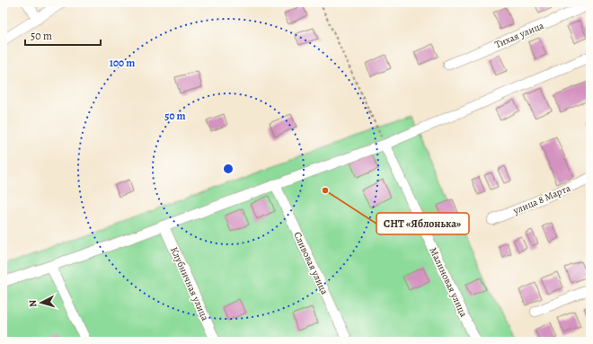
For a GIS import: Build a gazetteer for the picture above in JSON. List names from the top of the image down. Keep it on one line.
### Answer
{"streets":{"street":["Тихая улица","улица 8 Марта","Сливовая улица","Малиновая улица","Клубничная улица"]},"places":["СНТ «Яблонька»"],"scale_bar":"50 m","north":"left","rings":["100 m","50 m"]}
